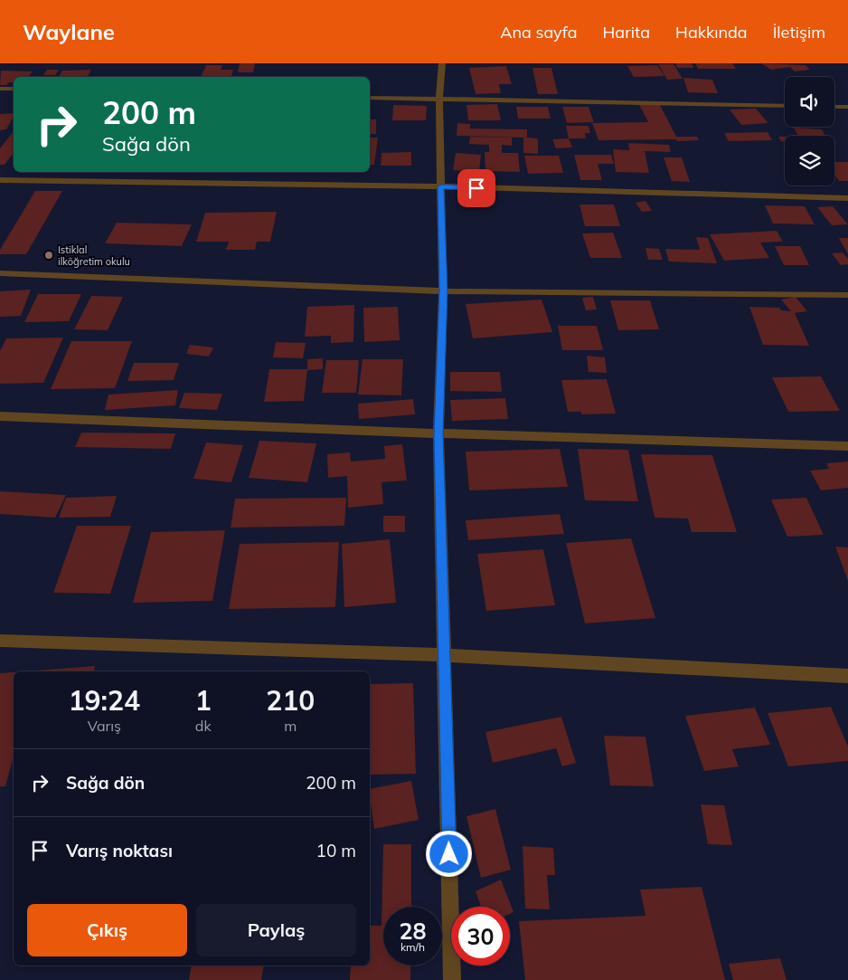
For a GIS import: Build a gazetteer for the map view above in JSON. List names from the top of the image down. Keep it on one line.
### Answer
{"places":["Istiklal ilköğretim okulu"],"page":{"header":"Waylane","nav":["Ana sayfa","Harita","Hakkında","İletişim"],"turn":["200 m","Sağa dön"],"eta":["19:24","Varış","1","dk","210","m"],"list":[{"name":"Sağa dön","value":"200 m"},{"name":"Varış noktası","value":"10 m"}],"buttons":["Çıkış","Paylaş"],"speed":"28 km/h","limit":"30"}}
